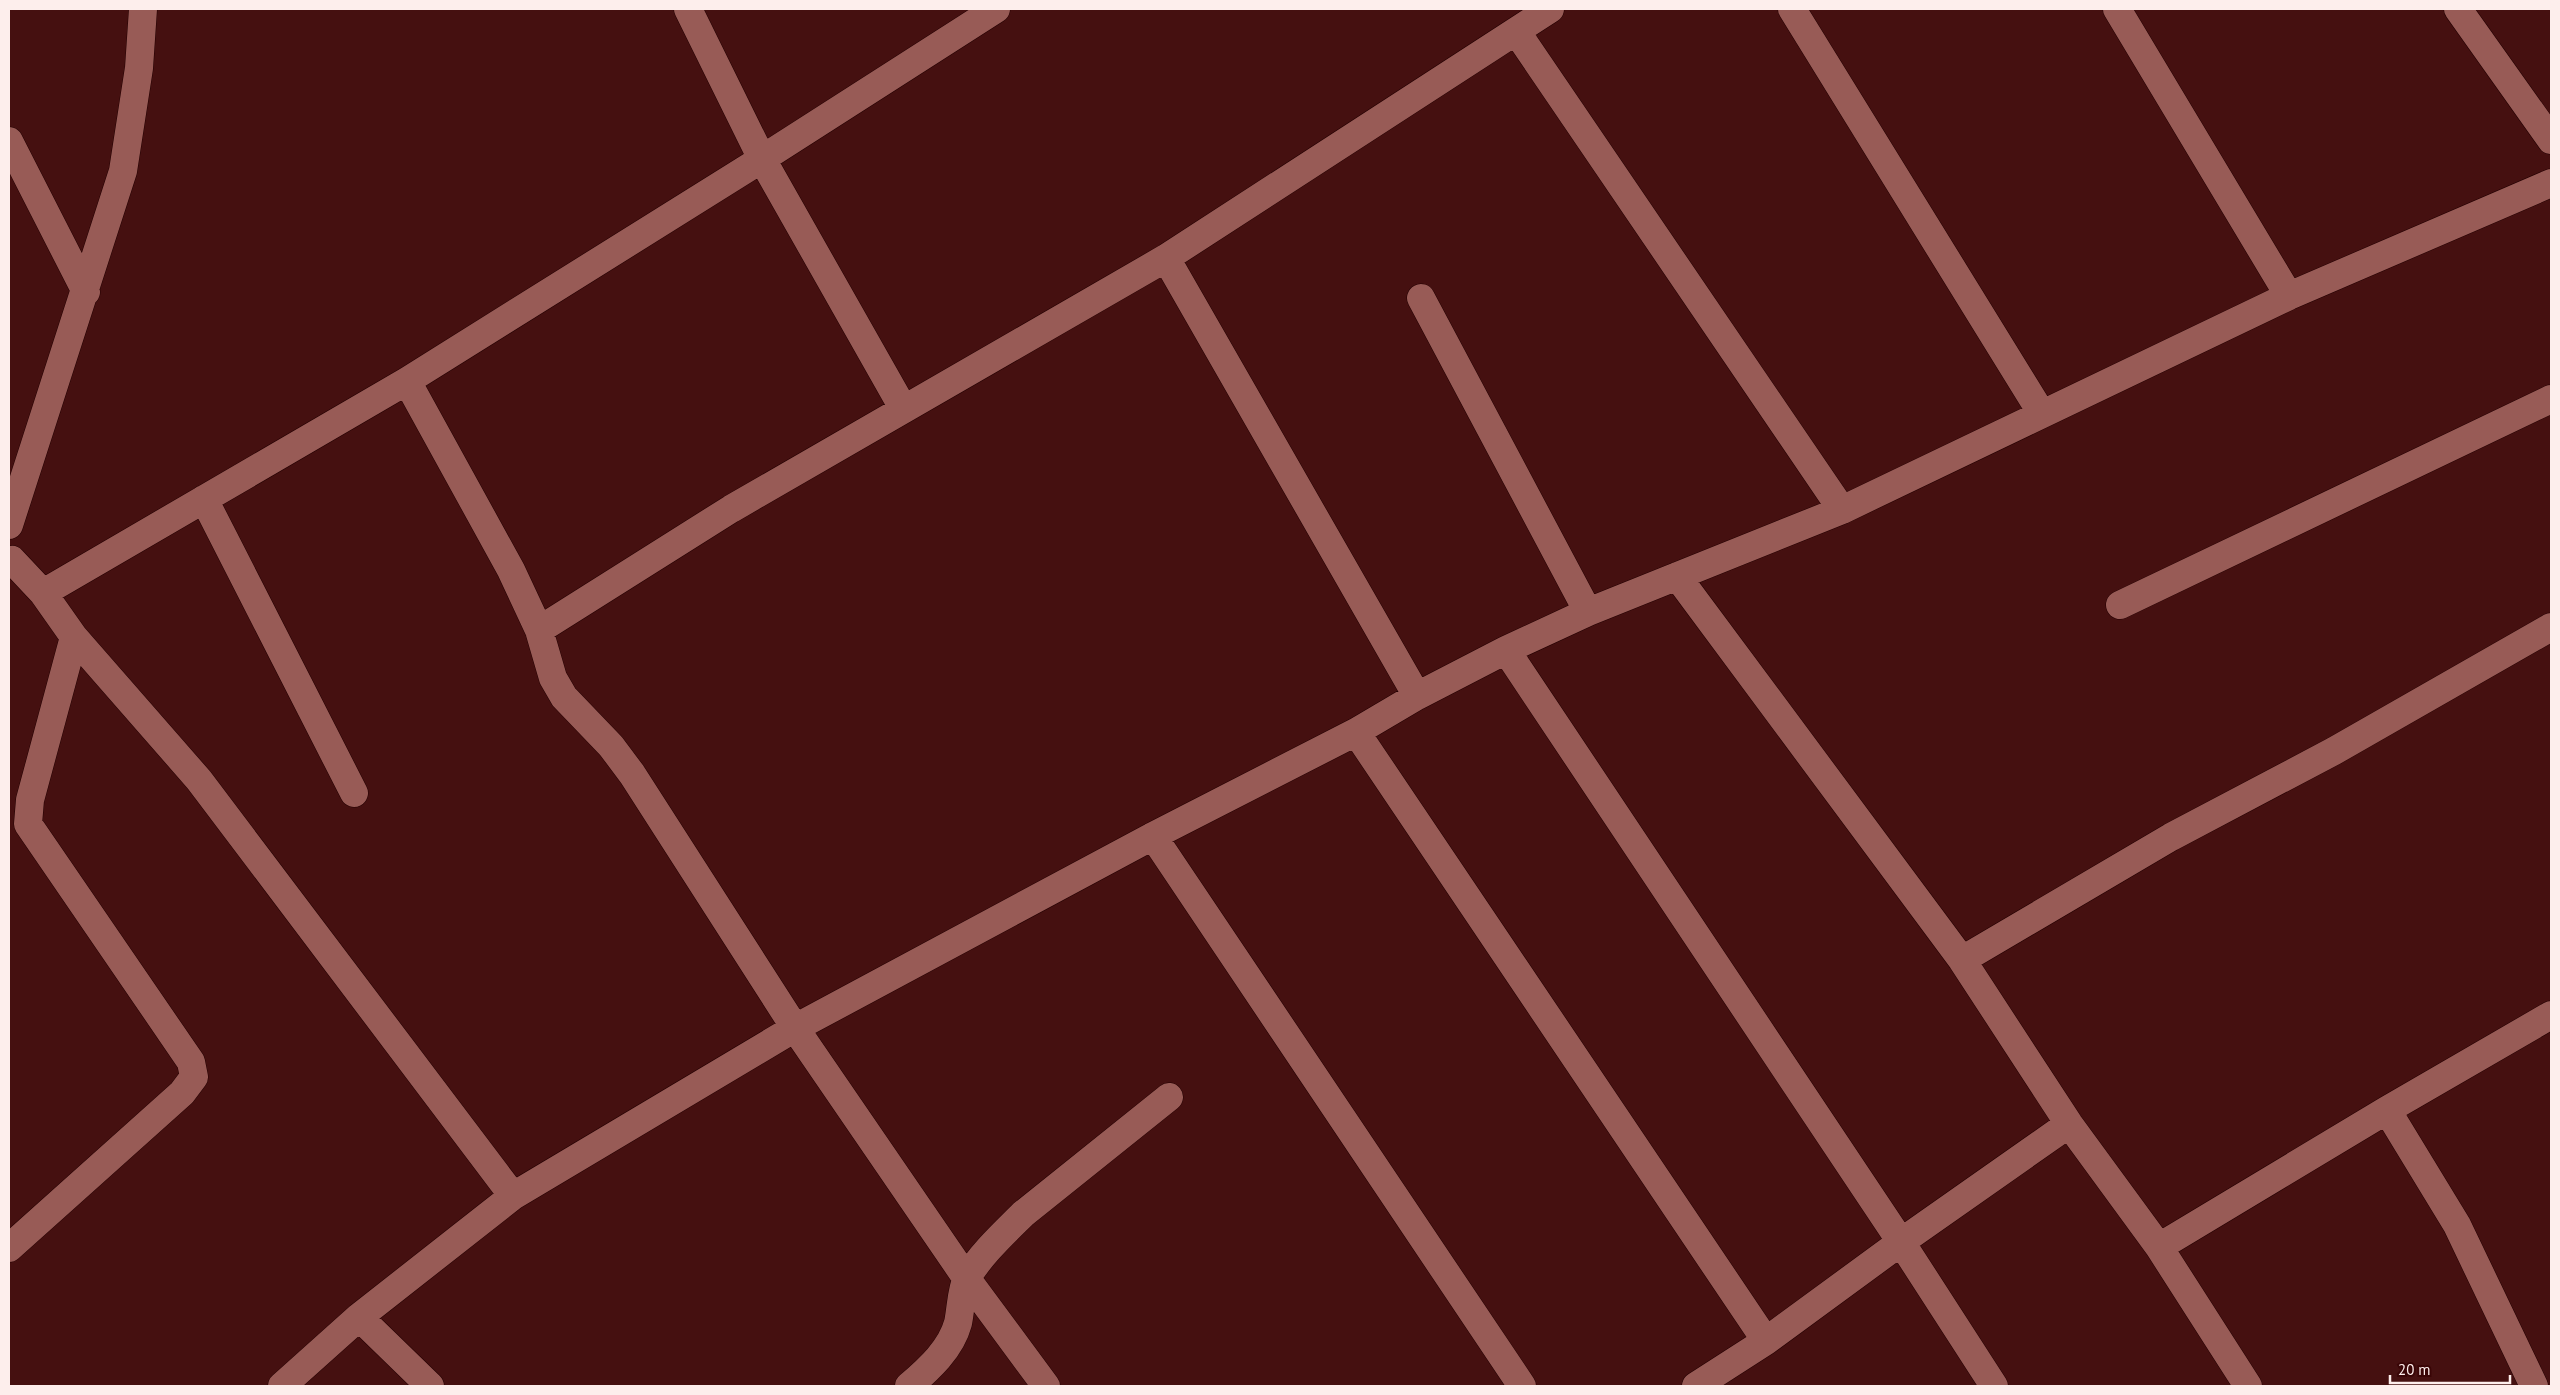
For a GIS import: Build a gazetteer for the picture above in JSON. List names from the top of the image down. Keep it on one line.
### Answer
{"scale_bar":"20 m"}
